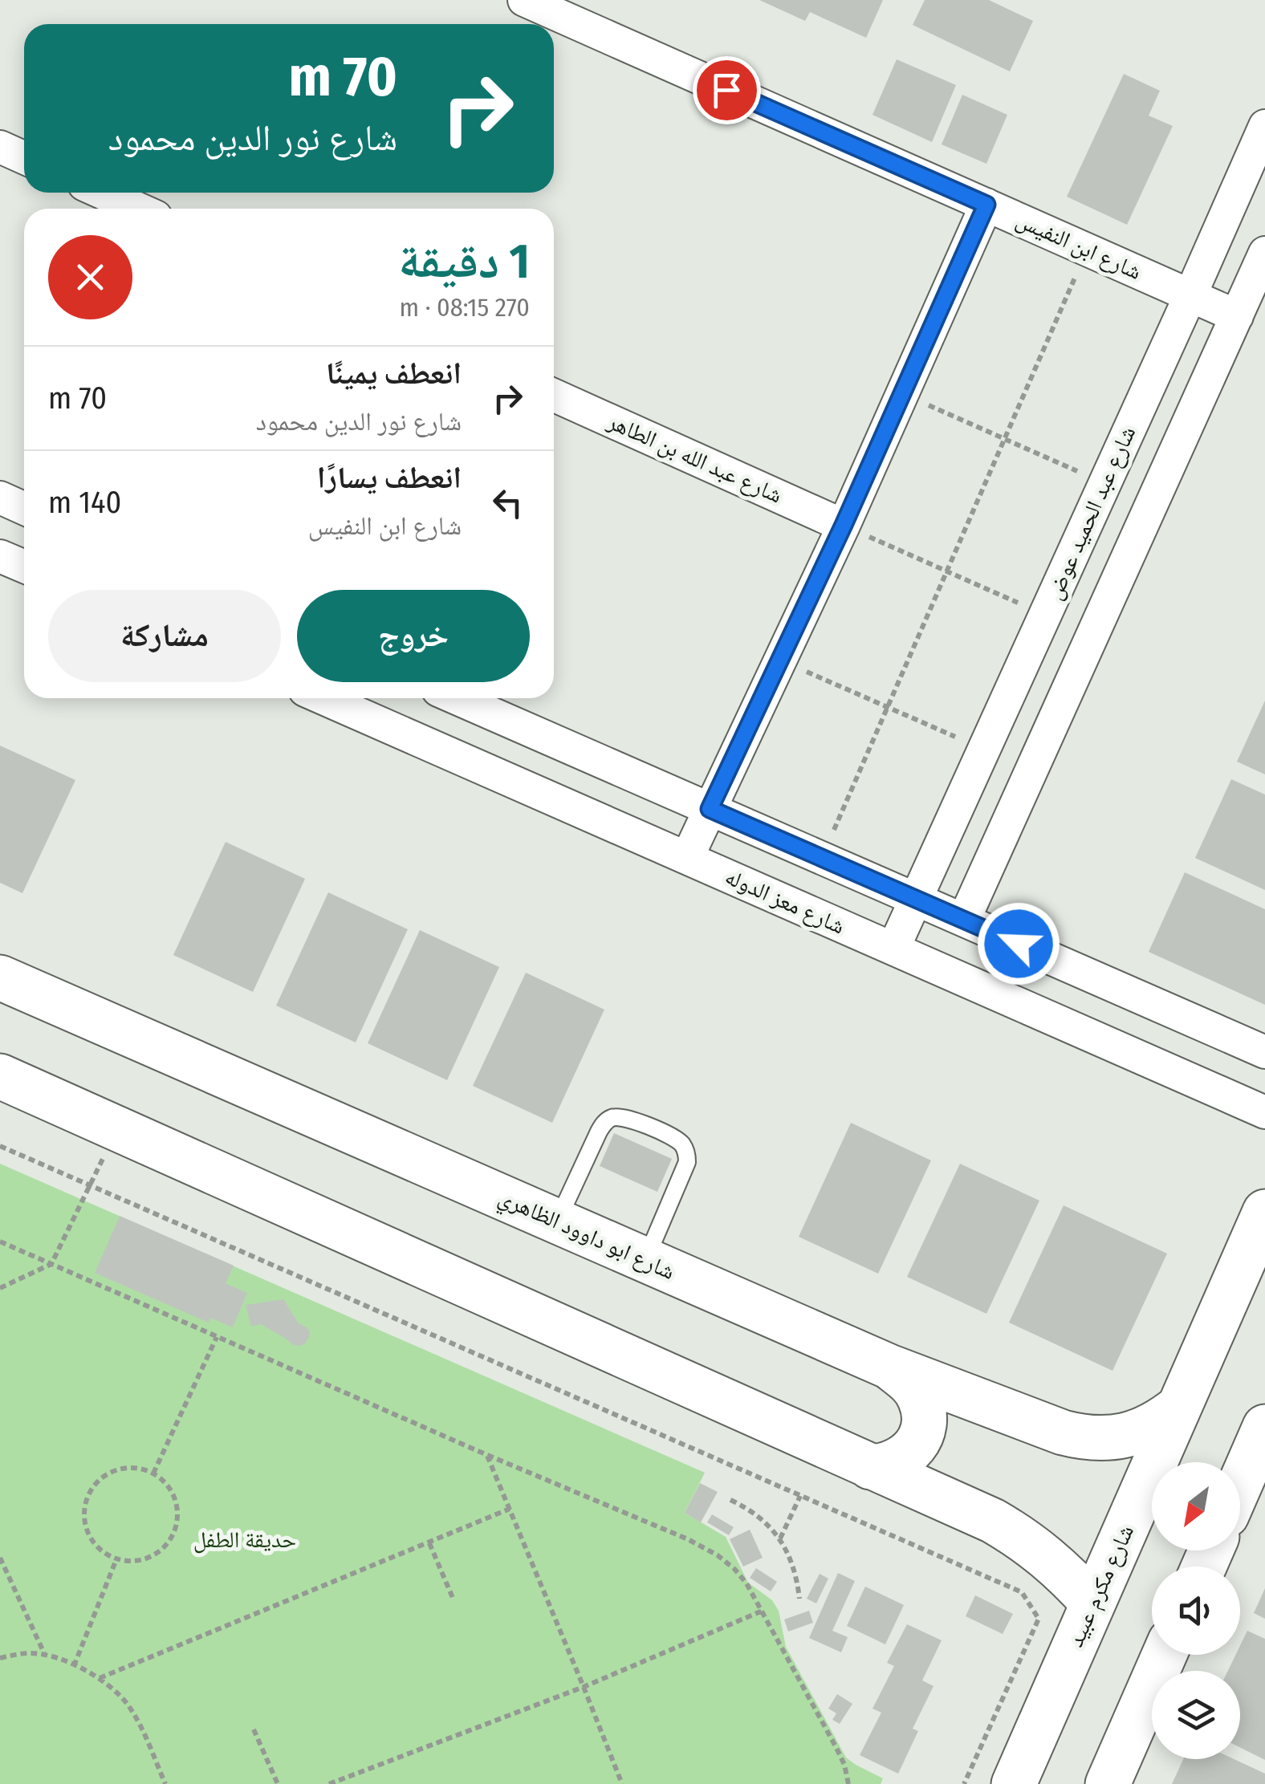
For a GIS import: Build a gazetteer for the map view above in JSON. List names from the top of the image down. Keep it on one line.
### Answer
{"streets":{"street":["شارع ابن النفيس","شارع عبد الله بن الطاهر","شارع عبد الحميد عوض","شارع معز الدوله","شارع ابو داوود الظاهري","شارع مكرم عبيد"]},"crossings":[["شارع ابن النفيس","شارع عبد الحميد عوض"],["شارع عبد الحميد عوض","شارع معز الدوله"],["شارع ابو داوود الظاهري","شارع مكرم عبيد"]],"parks":["حديقة الطفل"],"north":"bottom left","page":{"turn":["70 m","شارع نور الدين محمود"],"heading":["1 دقيقة","270 m · 08:15"],"list":[{"name":"انعطف يمينًا","note":"شارع نور الدين محمود","value":"70 m"},{"name":"انعطف يسارًا","note":"شارع ابن النفيس","value":"140 m"}],"buttons":["خروج","مشاركة"]}}
